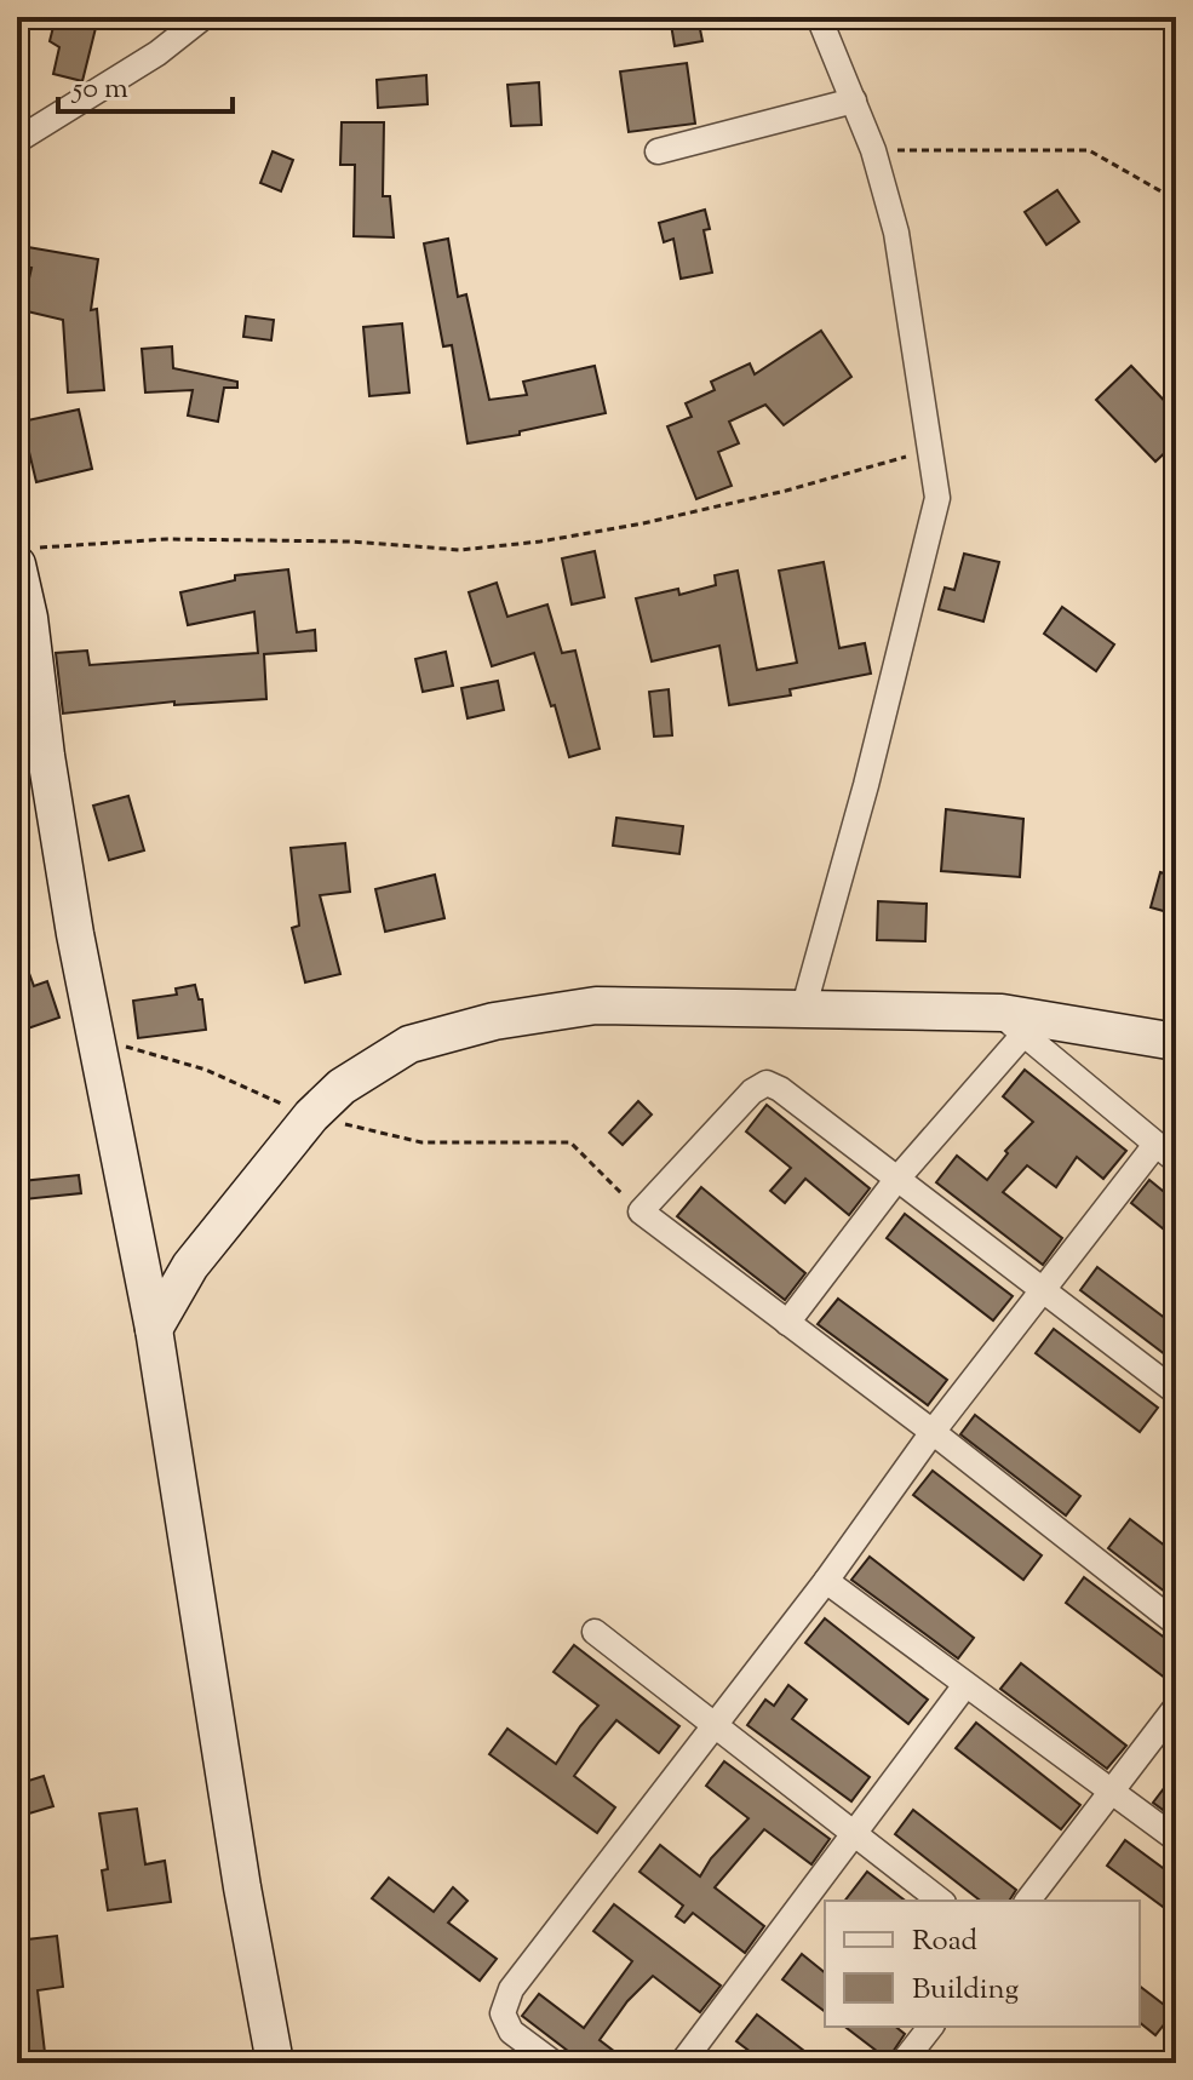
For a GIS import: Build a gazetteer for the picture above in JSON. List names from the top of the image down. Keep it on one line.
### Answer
{"legend":["Road","Building"],"scale_bar":"50 m"}
